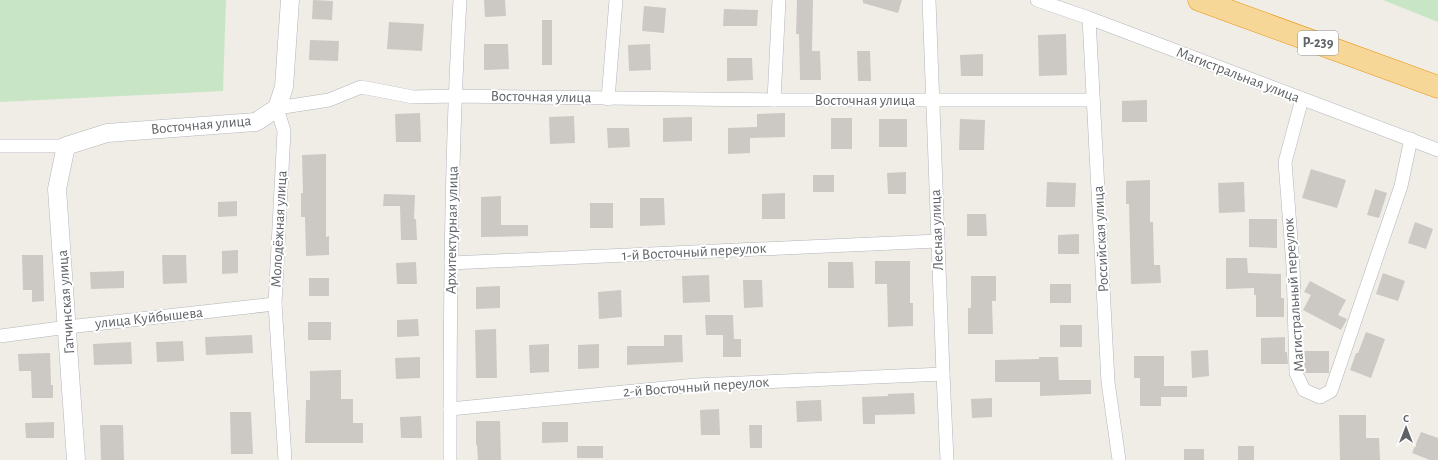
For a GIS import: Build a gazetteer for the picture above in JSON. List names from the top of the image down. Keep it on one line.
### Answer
{"streets":{"highway":["Р-239"],"street":["Магистральная улица","Восточная улица","Молодёжная улица","Архитектурная улица","Лесная улица","Российская улица","1-й Восточный переулок","Магистральный переулок","Гатчинская улица","улица Куйбышева","2-й Восточный переулок"]},"crossings":[["Магистральная улица","Российская улица"],["Магистральная улица","Магистральный переулок"],["Восточная улица","Молодёжная улица"],["Восточная улица","Архитектурная улица"],["Восточная улица","Лесная улица"],["Восточная улица","Российская улица"],["Восточная улица","Гатчинская улица"],["Молодёжная улица","улица Куйбышева"],["Архитектурная улица","1-й Восточный переулок"],["Архитектурная улица","2-й Восточный переулок"],["Лесная улица","1-й Восточный переулок"],["Лесная улица","2-й Восточный переулок"],["Гатчинская улица","улица Куйбышева"]],"north":"top"}
